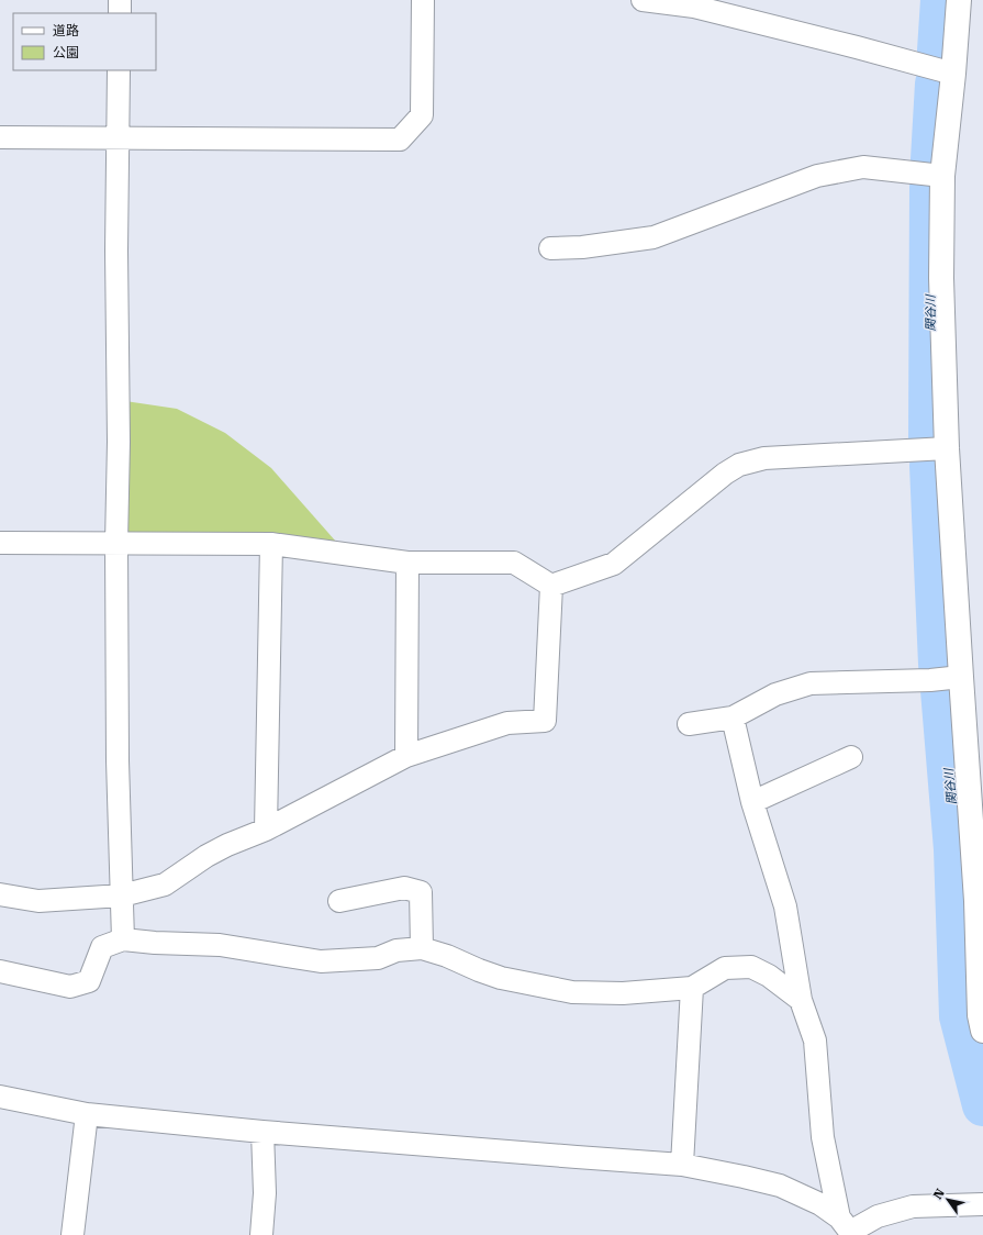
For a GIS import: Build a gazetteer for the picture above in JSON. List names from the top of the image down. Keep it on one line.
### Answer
{"water":["関谷川"],"legend":["道路","公園"],"north":"top left"}
